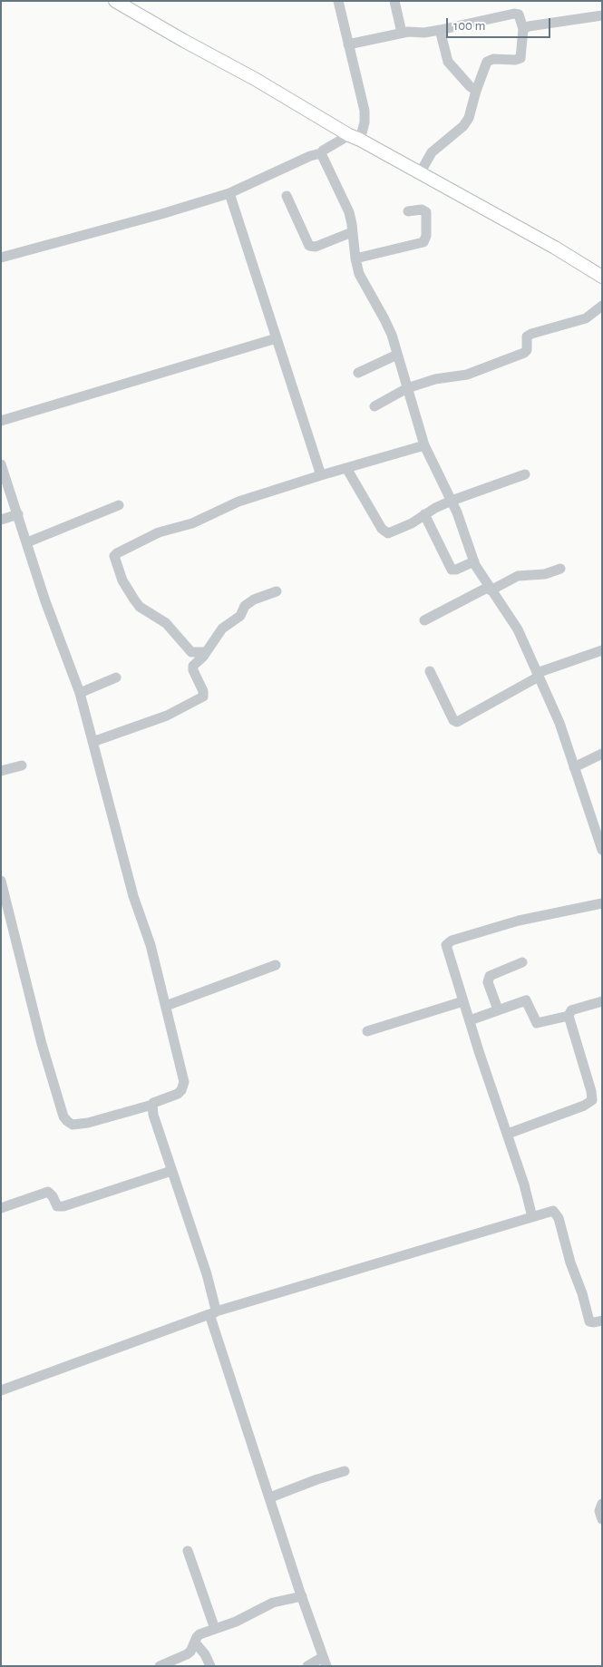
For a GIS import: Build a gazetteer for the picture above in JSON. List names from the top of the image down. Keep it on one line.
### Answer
{"scale_bar":"100 m"}
